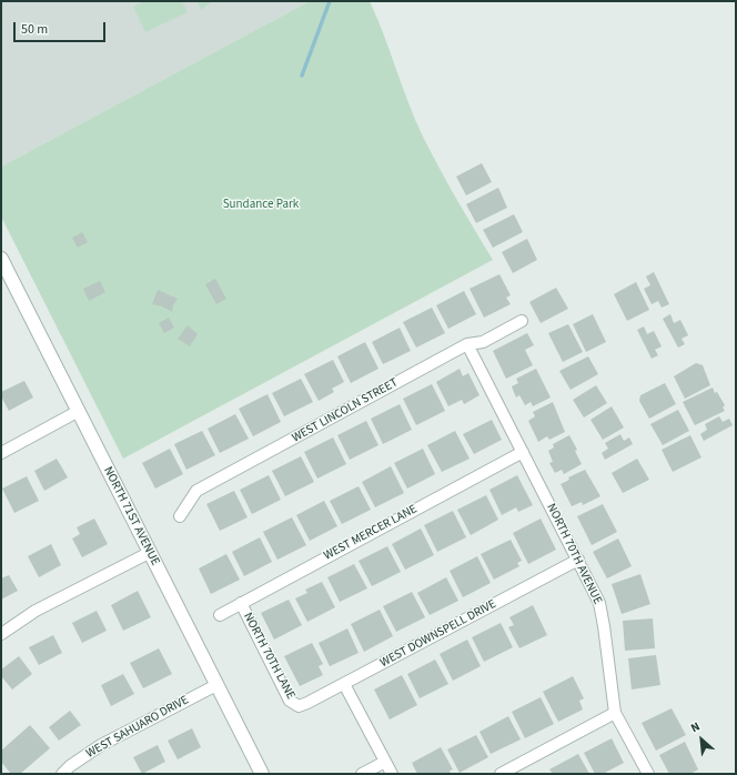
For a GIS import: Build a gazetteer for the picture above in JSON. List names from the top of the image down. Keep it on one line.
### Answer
{"streets":{"street":["WEST LINCOLN STREET","NORTH 71ST AVENUE","WEST MERCER LANE","NORTH 70TH AVENUE","WEST DOWNSPELL DRIVE","NORTH 70TH LANE","WEST SAHUARO DRIVE"]},"crossings":[["WEST LINCOLN STREET","NORTH 70TH AVENUE"],["NORTH 71ST AVENUE","WEST SAHUARO DRIVE"],["WEST MERCER LANE","NORTH 70TH AVENUE"],["WEST MERCER LANE","NORTH 70TH LANE"],["NORTH 70TH AVENUE","WEST DOWNSPELL DRIVE"],["WEST DOWNSPELL DRIVE","NORTH 70TH LANE"]],"parks":["Sundance Park"],"scale_bar":"50 m","north":"top left"}
